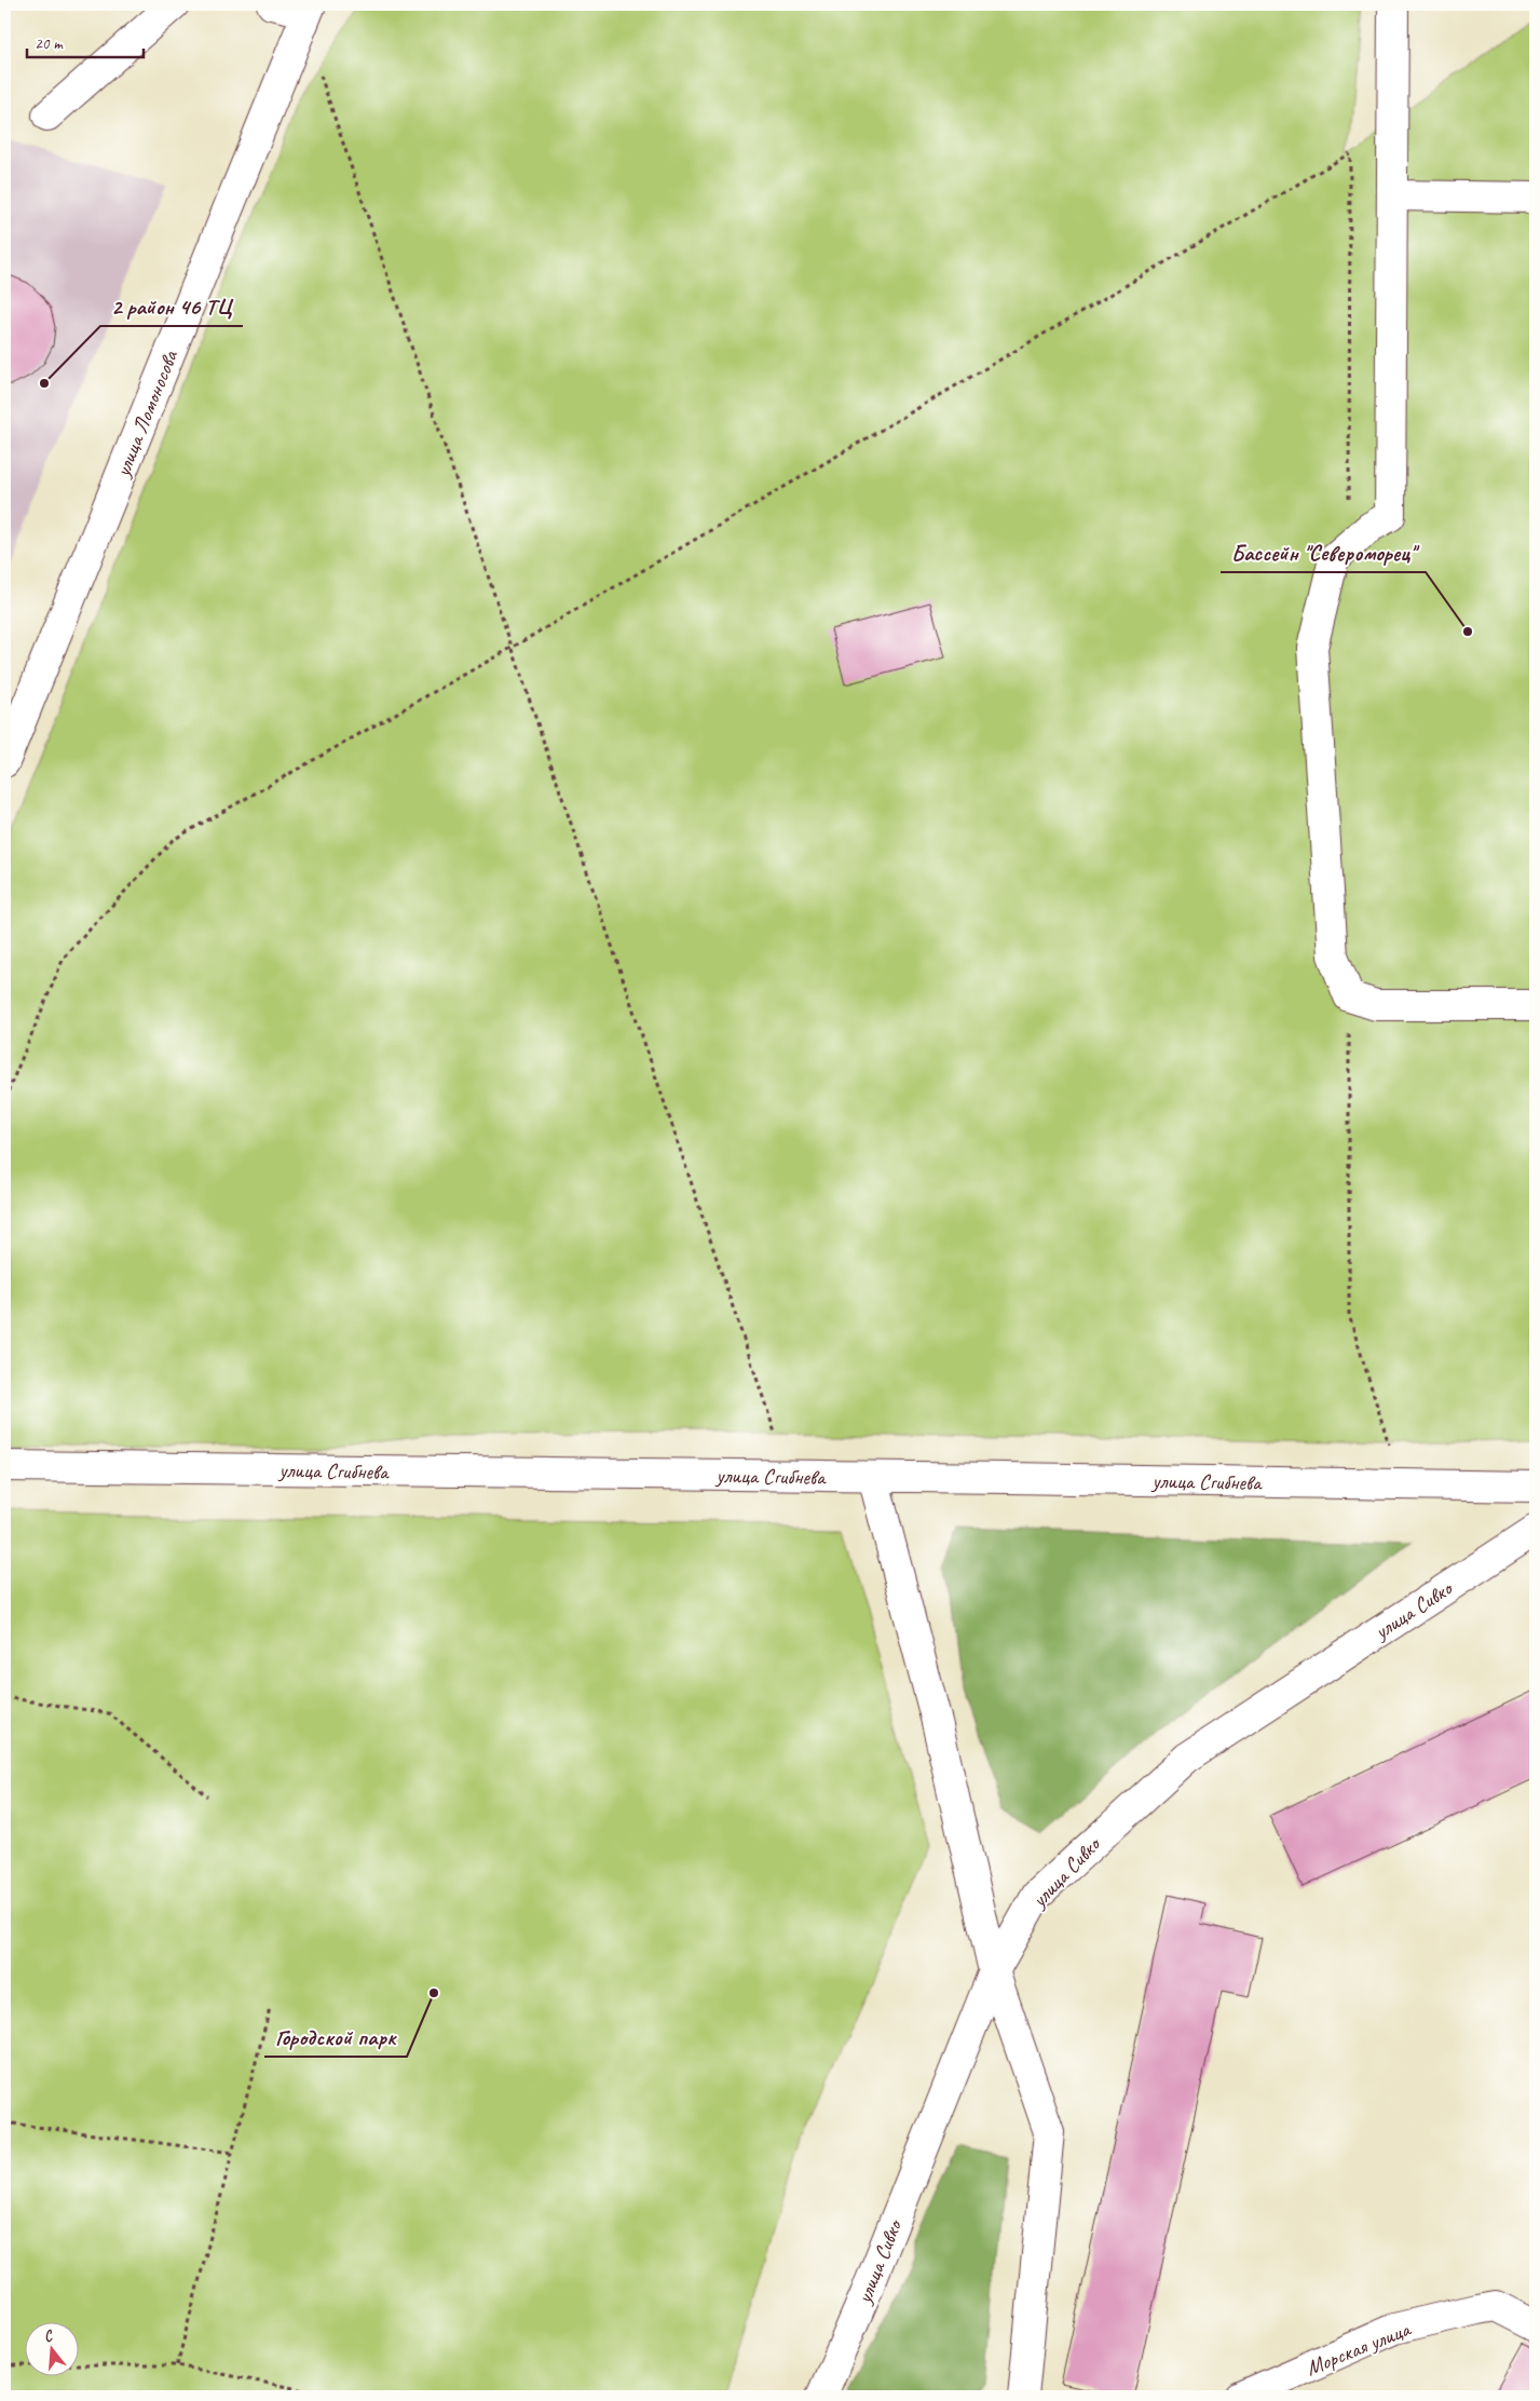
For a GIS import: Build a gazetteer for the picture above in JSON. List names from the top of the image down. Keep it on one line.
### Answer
{"streets":{"street":["улица Ломоносова","улица Сгибнева","улица Сивко","Морская улица"]},"places":["2 район 46 ТЦ","Бассейн \"Североморец\"","Городской парк"],"scale_bar":"20 m","north":"top"}
